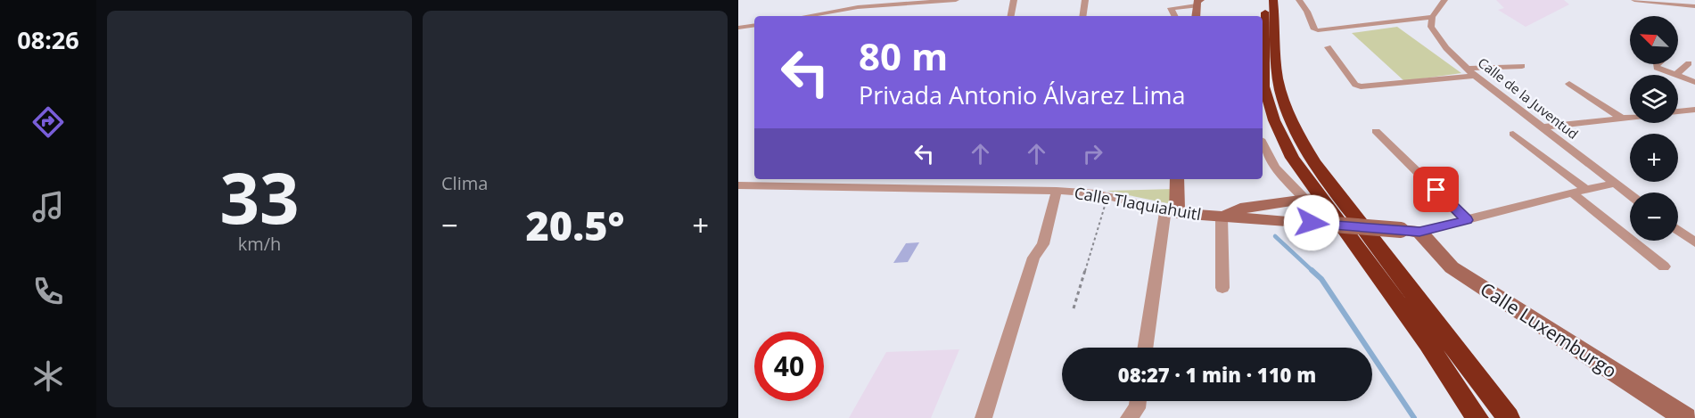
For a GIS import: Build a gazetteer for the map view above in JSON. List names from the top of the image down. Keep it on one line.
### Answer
{"streets":{"street":["Calle de la Juventud","Calle Tlaquiahuitl","Calle Luxemburgo"]},"crossings":[["Calle Tlaquiahuitl","Calle Luxemburgo"]],"north":"top left","page":{"tabs":"08:26","tile":[["33","km/h"],"Clima"],"map_buttons":["+","−"],"turn":["80 m","Privada Antonio Álvarez Lima"],"heat":["−","20.5°","+"],"limit":"40","trip":"08:27 · 1 min · 110 m"}}
